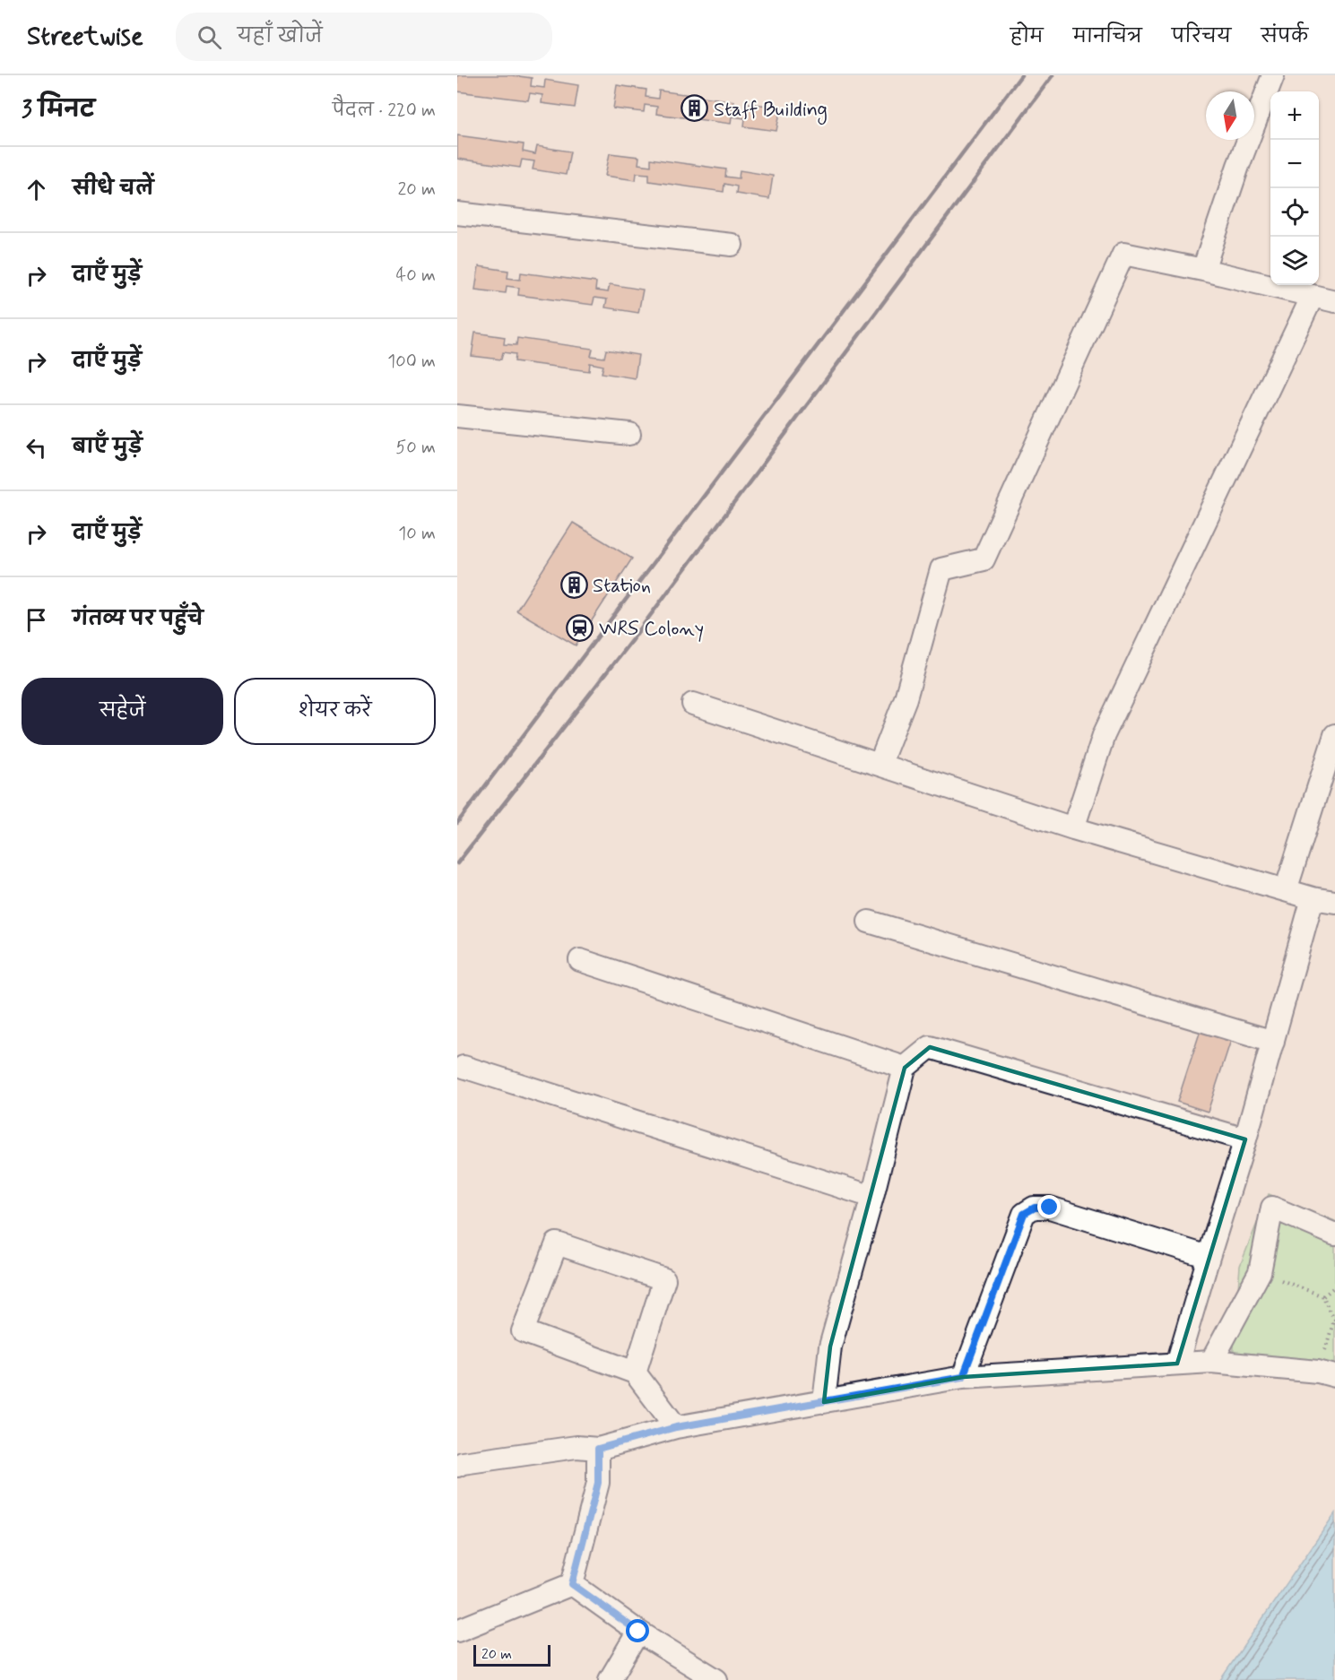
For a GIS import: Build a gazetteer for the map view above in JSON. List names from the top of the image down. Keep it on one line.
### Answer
{"places":{"building":["Staff Building","Station"],"station":["WRS Colony"]},"scale_bar":"20 m","north":"bottom","page":{"header":"Streetwise","search":"यहाँ खोजें","nav":["होम","मानचित्र","परिचय","संपर्क"],"heading":["3 मिनट","पैदल · 220 m"],"map_buttons":["+","−"],"list":[["सीधे चलें","20 m"],["दाएँ मुड़ें","40 m"],["दाएँ मुड़ें","100 m"],["बाएँ मुड़ें","50 m"],["दाएँ मुड़ें","10 m"],"गंतव्य पर पहुँचे"],"buttons":["सहेजें","शेयर करें"],"scale":"20 m"}}
